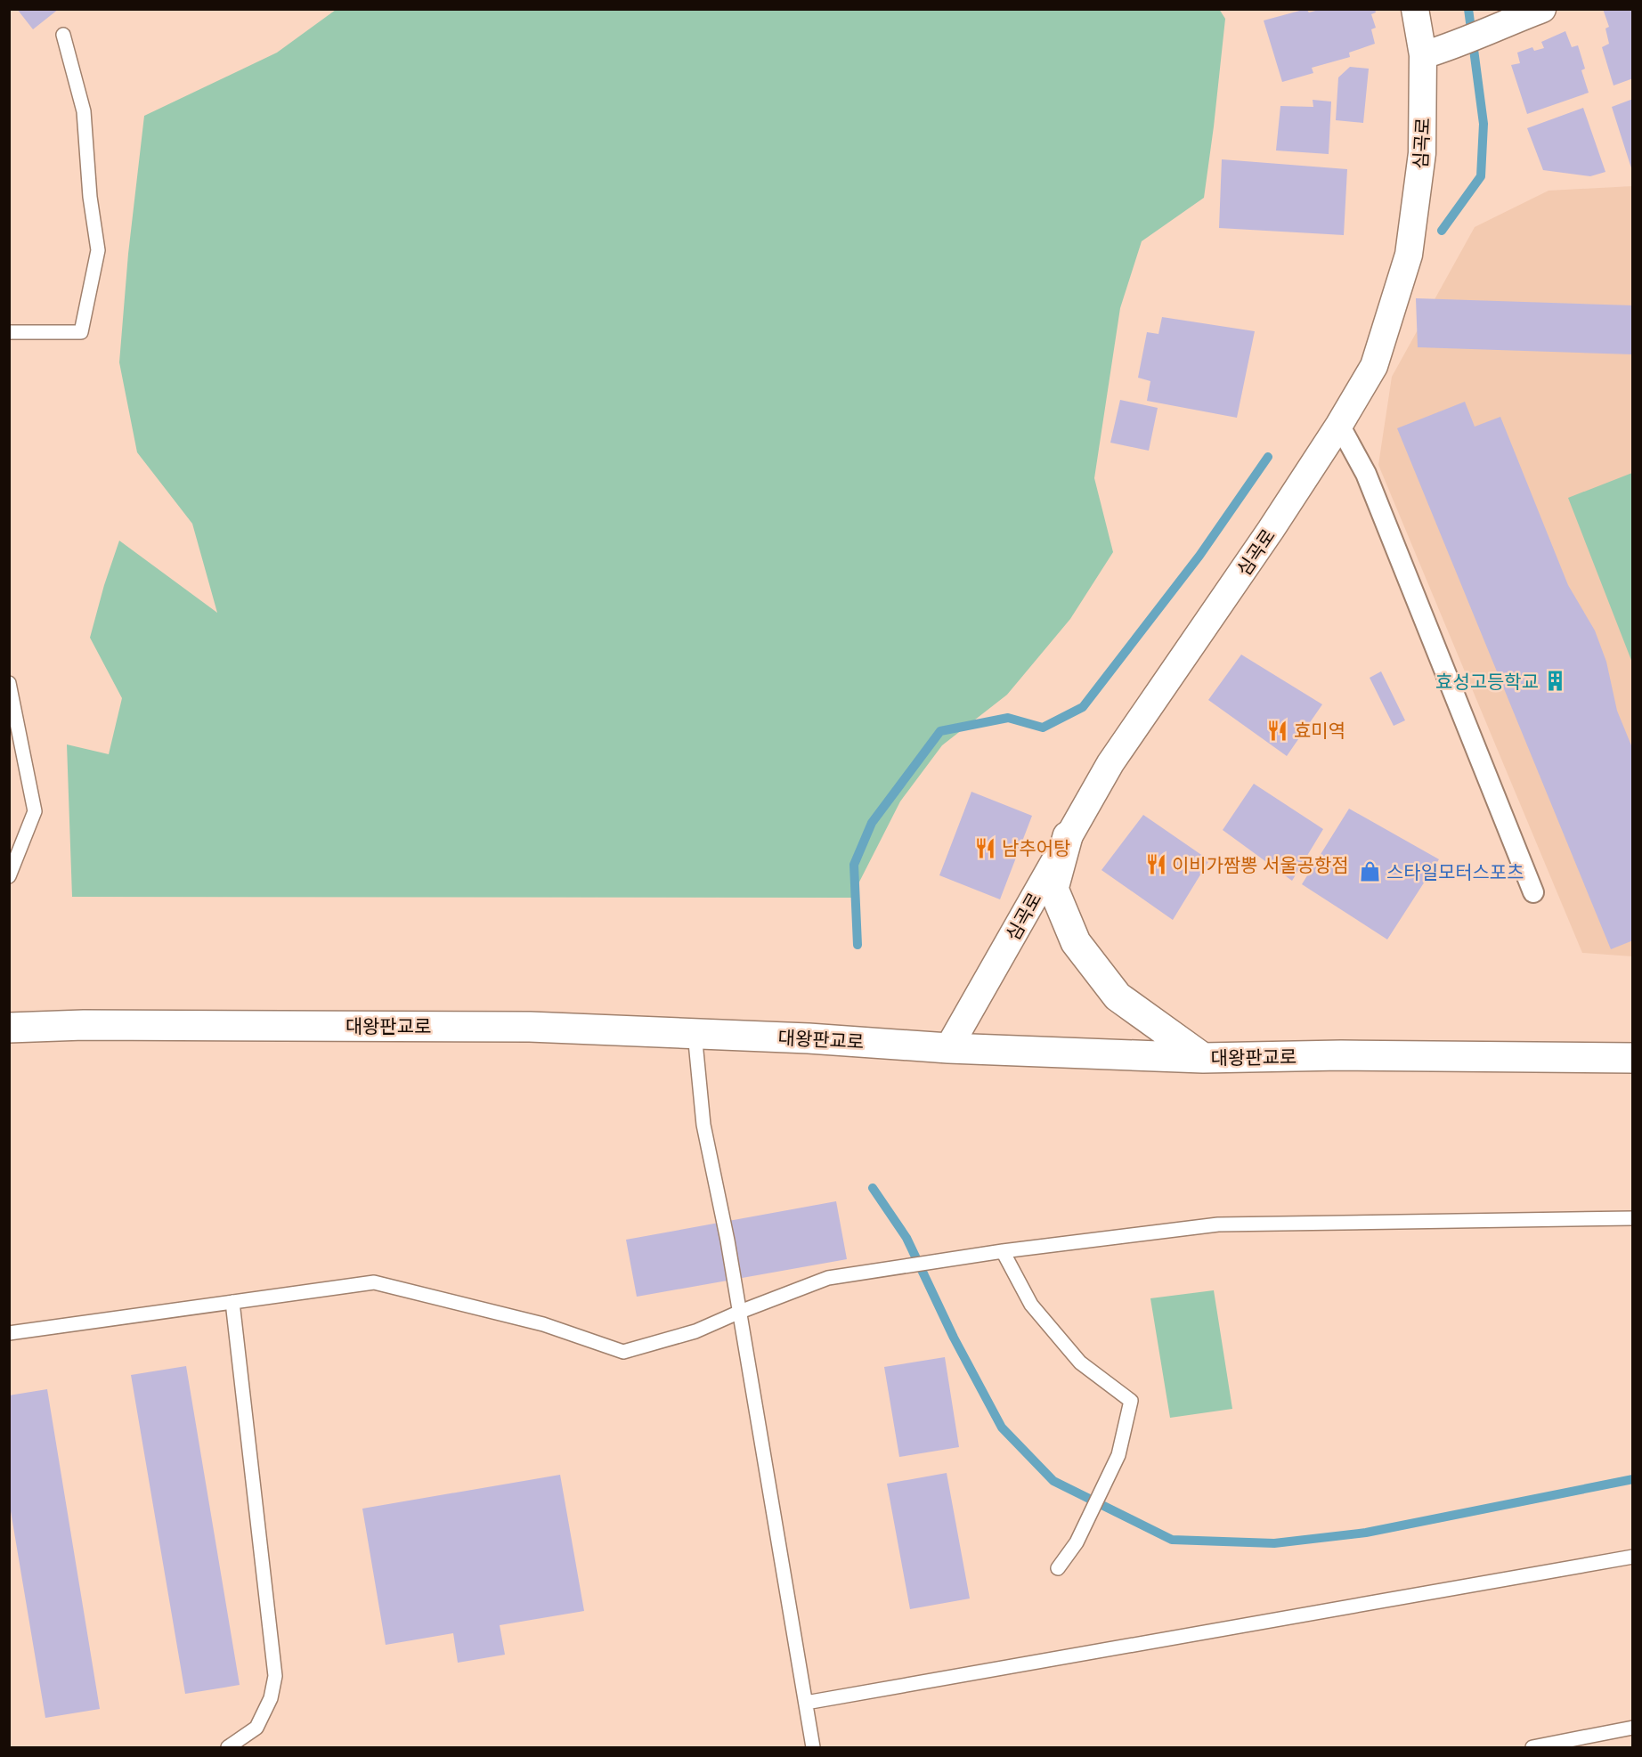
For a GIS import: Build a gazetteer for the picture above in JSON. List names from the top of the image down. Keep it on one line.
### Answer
{"streets":{"main road":["대왕판교로"],"street":["심곡로"]},"crossings":[["심곡로","대왕판교로"]],"places":{"building":["효성고등학교"],"restaurant":["효미역","남추어탕","이비가짬뽕 서울공항점"],"shop":["스타일모터스포츠"]}}
